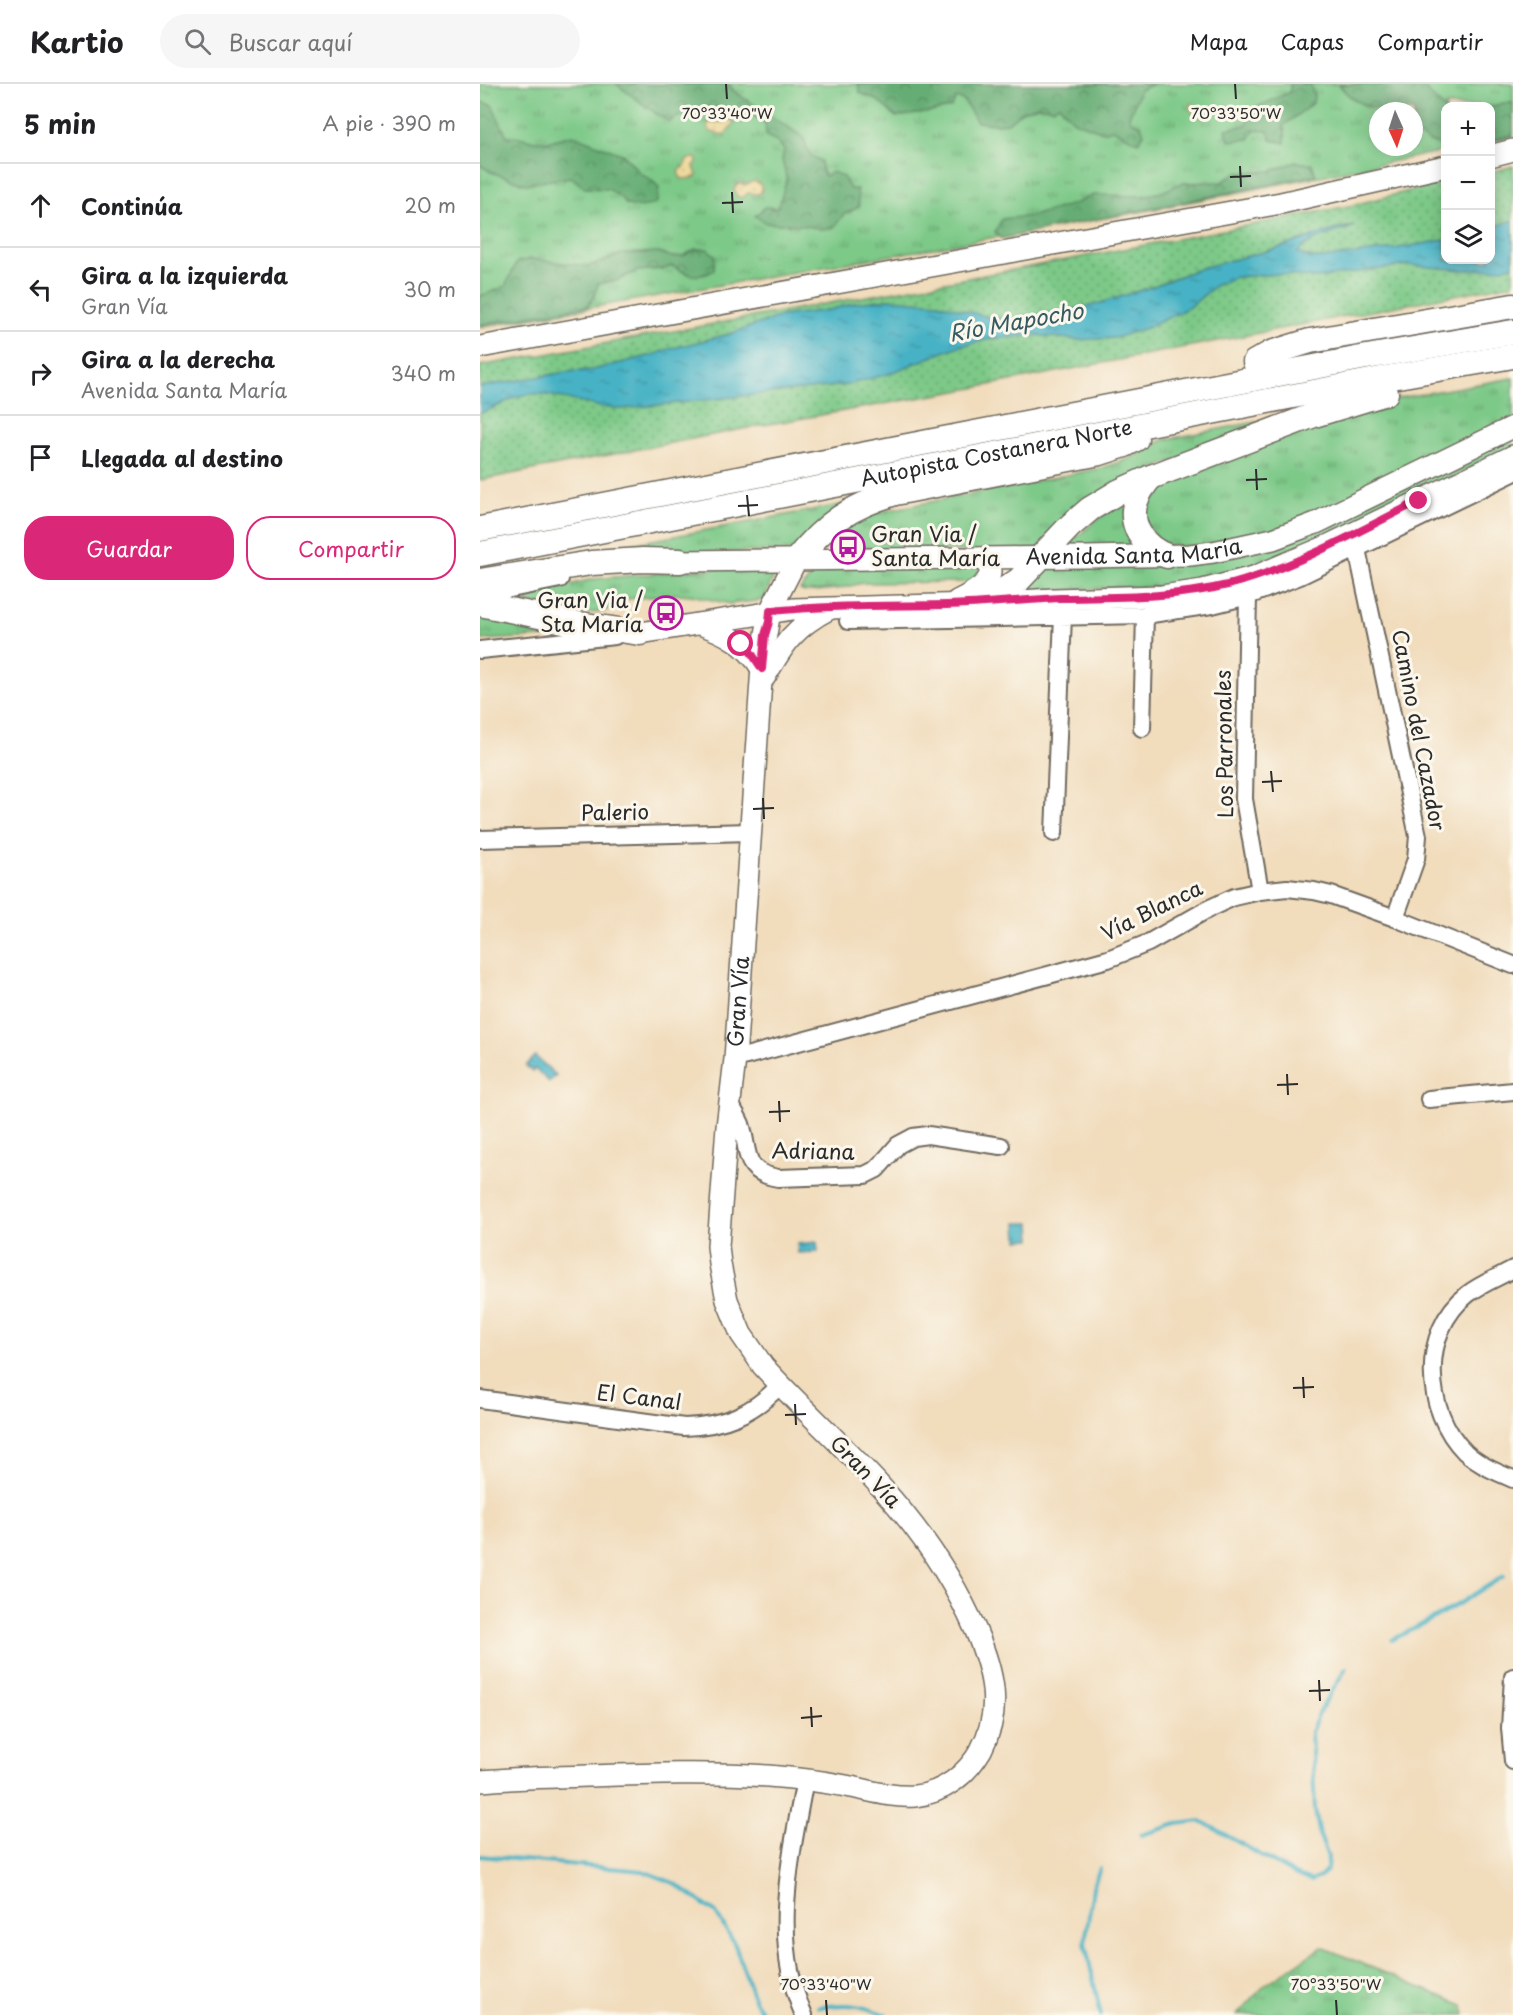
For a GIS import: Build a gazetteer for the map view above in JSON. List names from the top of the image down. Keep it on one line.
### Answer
{"streets":{"highway":["Autopista Costanera Norte"],"main road":["Avenida Santa María","Gran Vía"],"street":["Camino del Cazador","Los Parronales","Palerio","Vía Blanca","Adriana","El Canal"]},"crossings":[["Avenida Santa María","Camino del Cazador"],["Avenida Santa María","Los Parronales"],["Avenida Santa María","Gran Vía"],["Camino del Cazador","Vía Blanca"],["Los Parronales","Vía Blanca"],["Palerio","Gran Vía"],["Vía Blanca","Gran Vía"],["Gran Vía","Adriana"],["Gran Vía","El Canal"]],"water":["Río Mapocho"],"places":{"bus stop":["Gran Via / Santa María","Gran Via / Sta María"]},"north":"bottom","page":{"header":"Kartio","search":"Buscar aquí","nav":["Mapa","Capas","Compartir"],"heading":["5 min","A pie · 390 m"],"map_buttons":["+","−"],"list":[["Continúa","20 m"],["Gira a la izquierda","Gran Vía","30 m"],["Gira a la derecha","Avenida Santa María","340 m"],"Llegada al destino"],"buttons":["Guardar","Compartir"]},"coordinates":["70°33'40\"W","70°33'50\"W"]}
